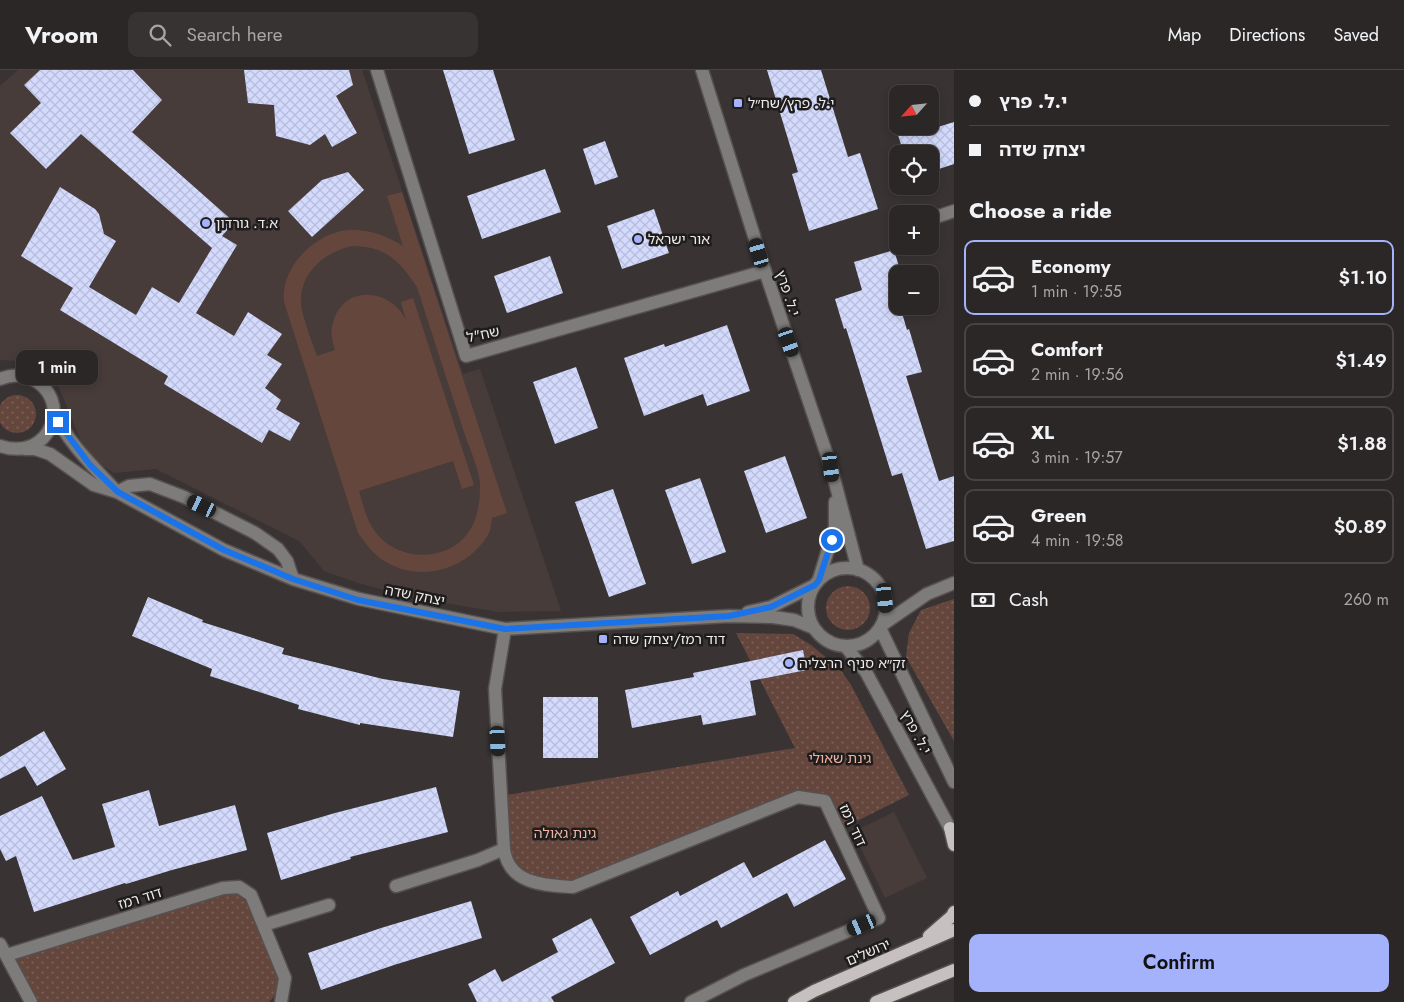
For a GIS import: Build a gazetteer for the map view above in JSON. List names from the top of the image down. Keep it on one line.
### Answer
{"streets":{"main road":["ירושלים"],"street":["י.ל. פרץ","שח\"ל","יצחק שדה","דוד רמז"]},"crossings":[["י.ל. פרץ","שח\"ל"],["י.ל. פרץ","יצחק שדה"],["יצחק שדה","דוד רמז"]],"parks":["גינת שאולי","גינת גאולה"],"places":{"transit":["י.ל. פרץ/שח״ל","דוד רמז/יצחק שדה"],"other":["א.ד. גורדון","אור ישראל","זק״א סניף הרצליה"]},"north":"bottom left","page":{"header":"Vroom","search":"Search here","nav":["Map","Directions","Saved"],"banner":["י.ל. פרץ","יצחק שדה"],"map_buttons":["+","−"],"heading":"Choose a ride","list":[{"name":"Economy","note":"1 min · 19:55","value":"$1.10"},{"name":"Comfort","note":"2 min · 19:56","value":"$1.49"},{"name":"XL","note":"3 min · 19:57","value":"$1.88"},{"name":"Green","note":"4 min · 19:58","value":"$0.89"}],"bubble":"1 min","pay":["Cash","260 m"],"buttons":"Confirm"}}
